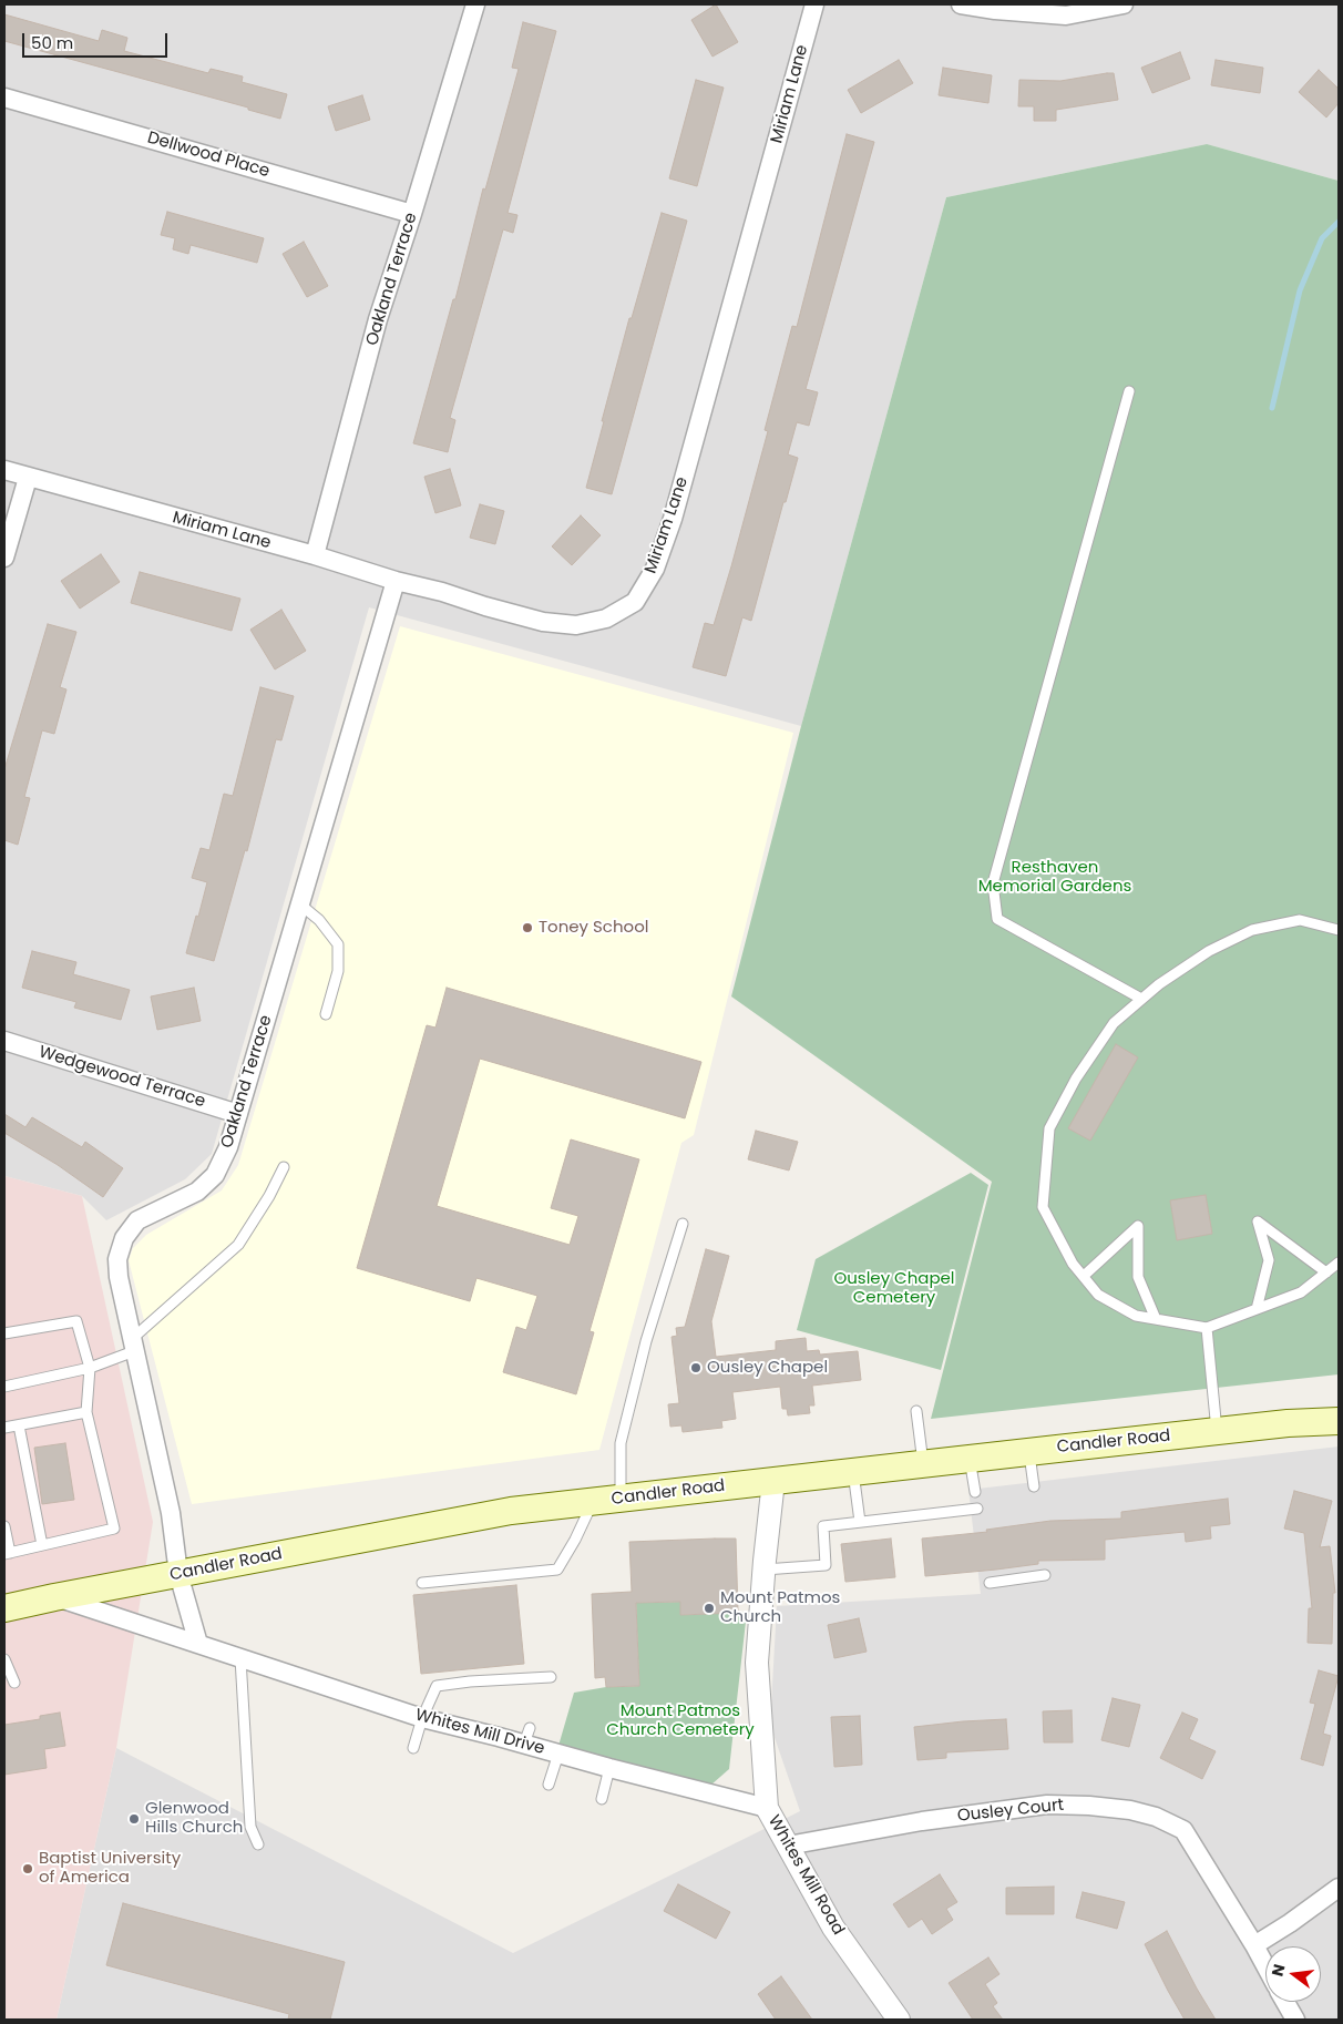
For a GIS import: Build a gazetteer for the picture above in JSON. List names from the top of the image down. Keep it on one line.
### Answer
{"streets":{"main road":["Candler Road"],"street":["Miriam Lane","Dellwood Place","Oakland Terrace","Wedgewood Terrace","Whites Mill Drive","Ousley Court","Whites Mill Road"]},"crossings":[["Miriam Lane","Oakland Terrace"],["Dellwood Place","Oakland Terrace"],["Oakland Terrace","Wedgewood Terrace"],["Oakland Terrace","Candler Road"],["Candler Road","Whites Mill Drive"],["Candler Road","Whites Mill Road"],["Whites Mill Drive","Whites Mill Road"],["Ousley Court","Whites Mill Road"]],"parks":["Resthaven Memorial Gardens","Ousley Chapel Cemetery","Mount Patmos Church Cemetery"],"places":["Toney School","Ousley Chapel","Mount Patmos Church","Glenwood Hills Church","Baptist University of America"],"scale_bar":"50 m","north":"left"}
